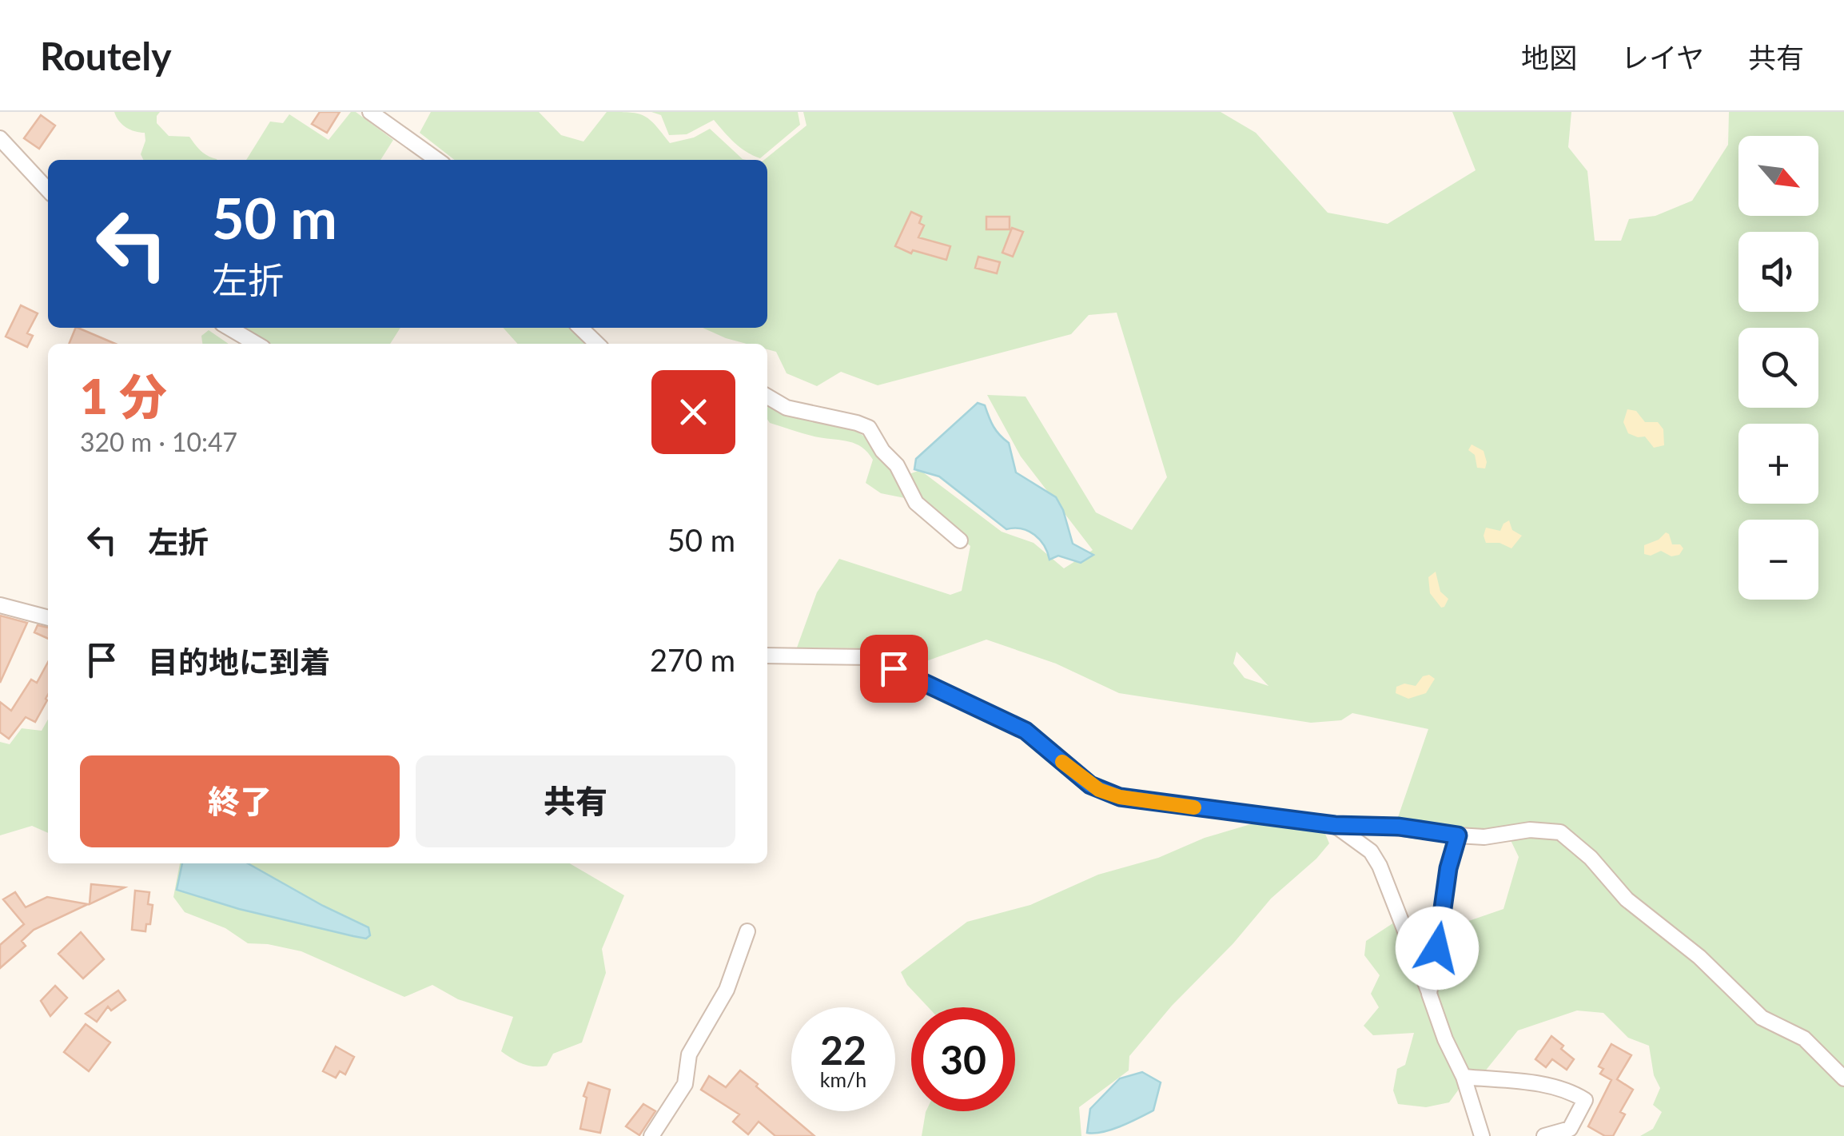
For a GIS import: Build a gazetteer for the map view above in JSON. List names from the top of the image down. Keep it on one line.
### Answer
{"north":"bottom right","page":{"header":"Routely","nav":["地図","レイヤ","共有"],"map_buttons":["+","−"],"turn":["50 m","左折"],"heading":["1 分","320 m · 10:47"],"list":[{"name":"左折","value":"50 m"},{"name":"目的地に到着","value":"270 m"}],"buttons":["終了","共有"],"speed":"22 km/h","limit":"30"}}
